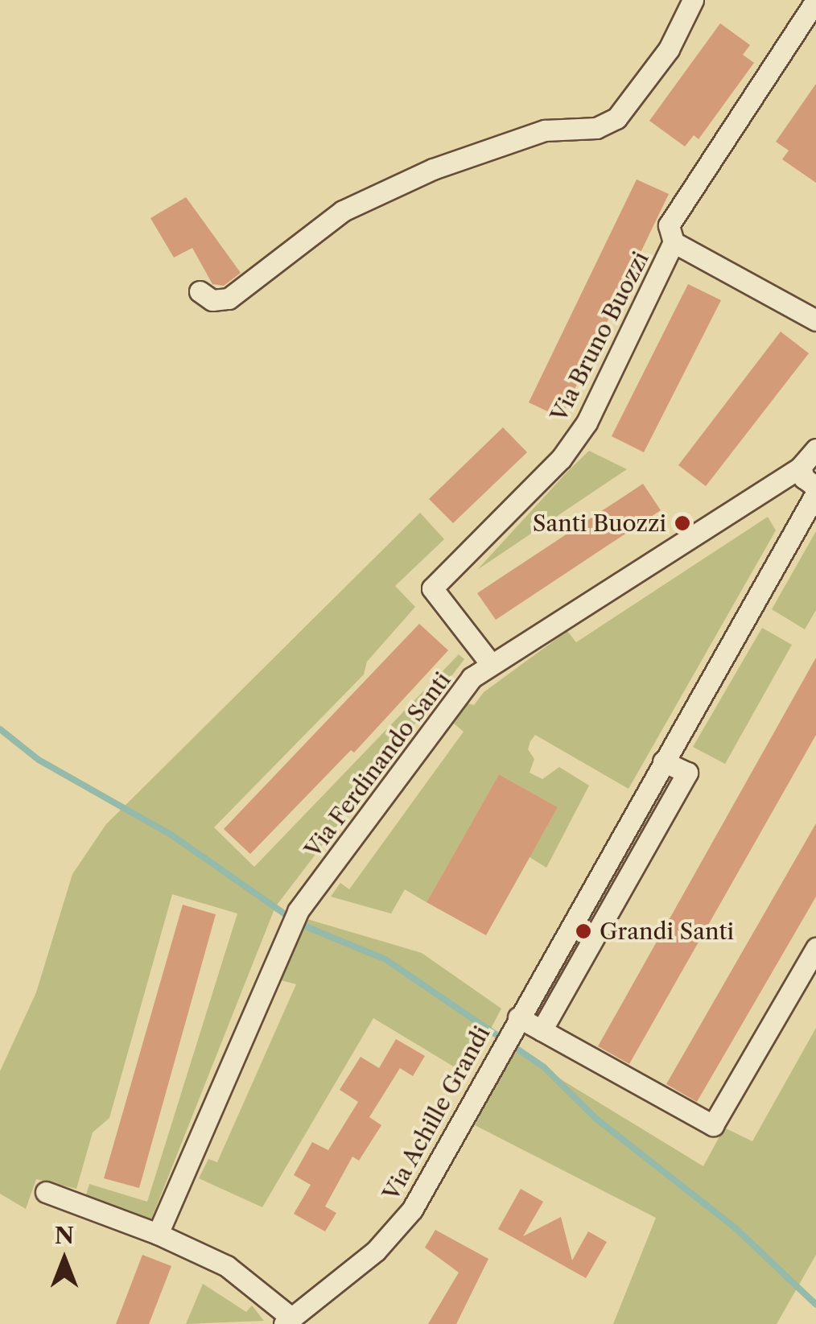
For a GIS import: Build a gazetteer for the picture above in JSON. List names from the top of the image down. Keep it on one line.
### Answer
{"streets":{"street":["Via Bruno Buozzi","Via Ferdinando Santi","Via Achille Grandi"]},"crossings":[["Via Bruno Buozzi","Via Ferdinando Santi"]],"places":["Santi Buozzi","Grandi Santi"],"north":"top"}
